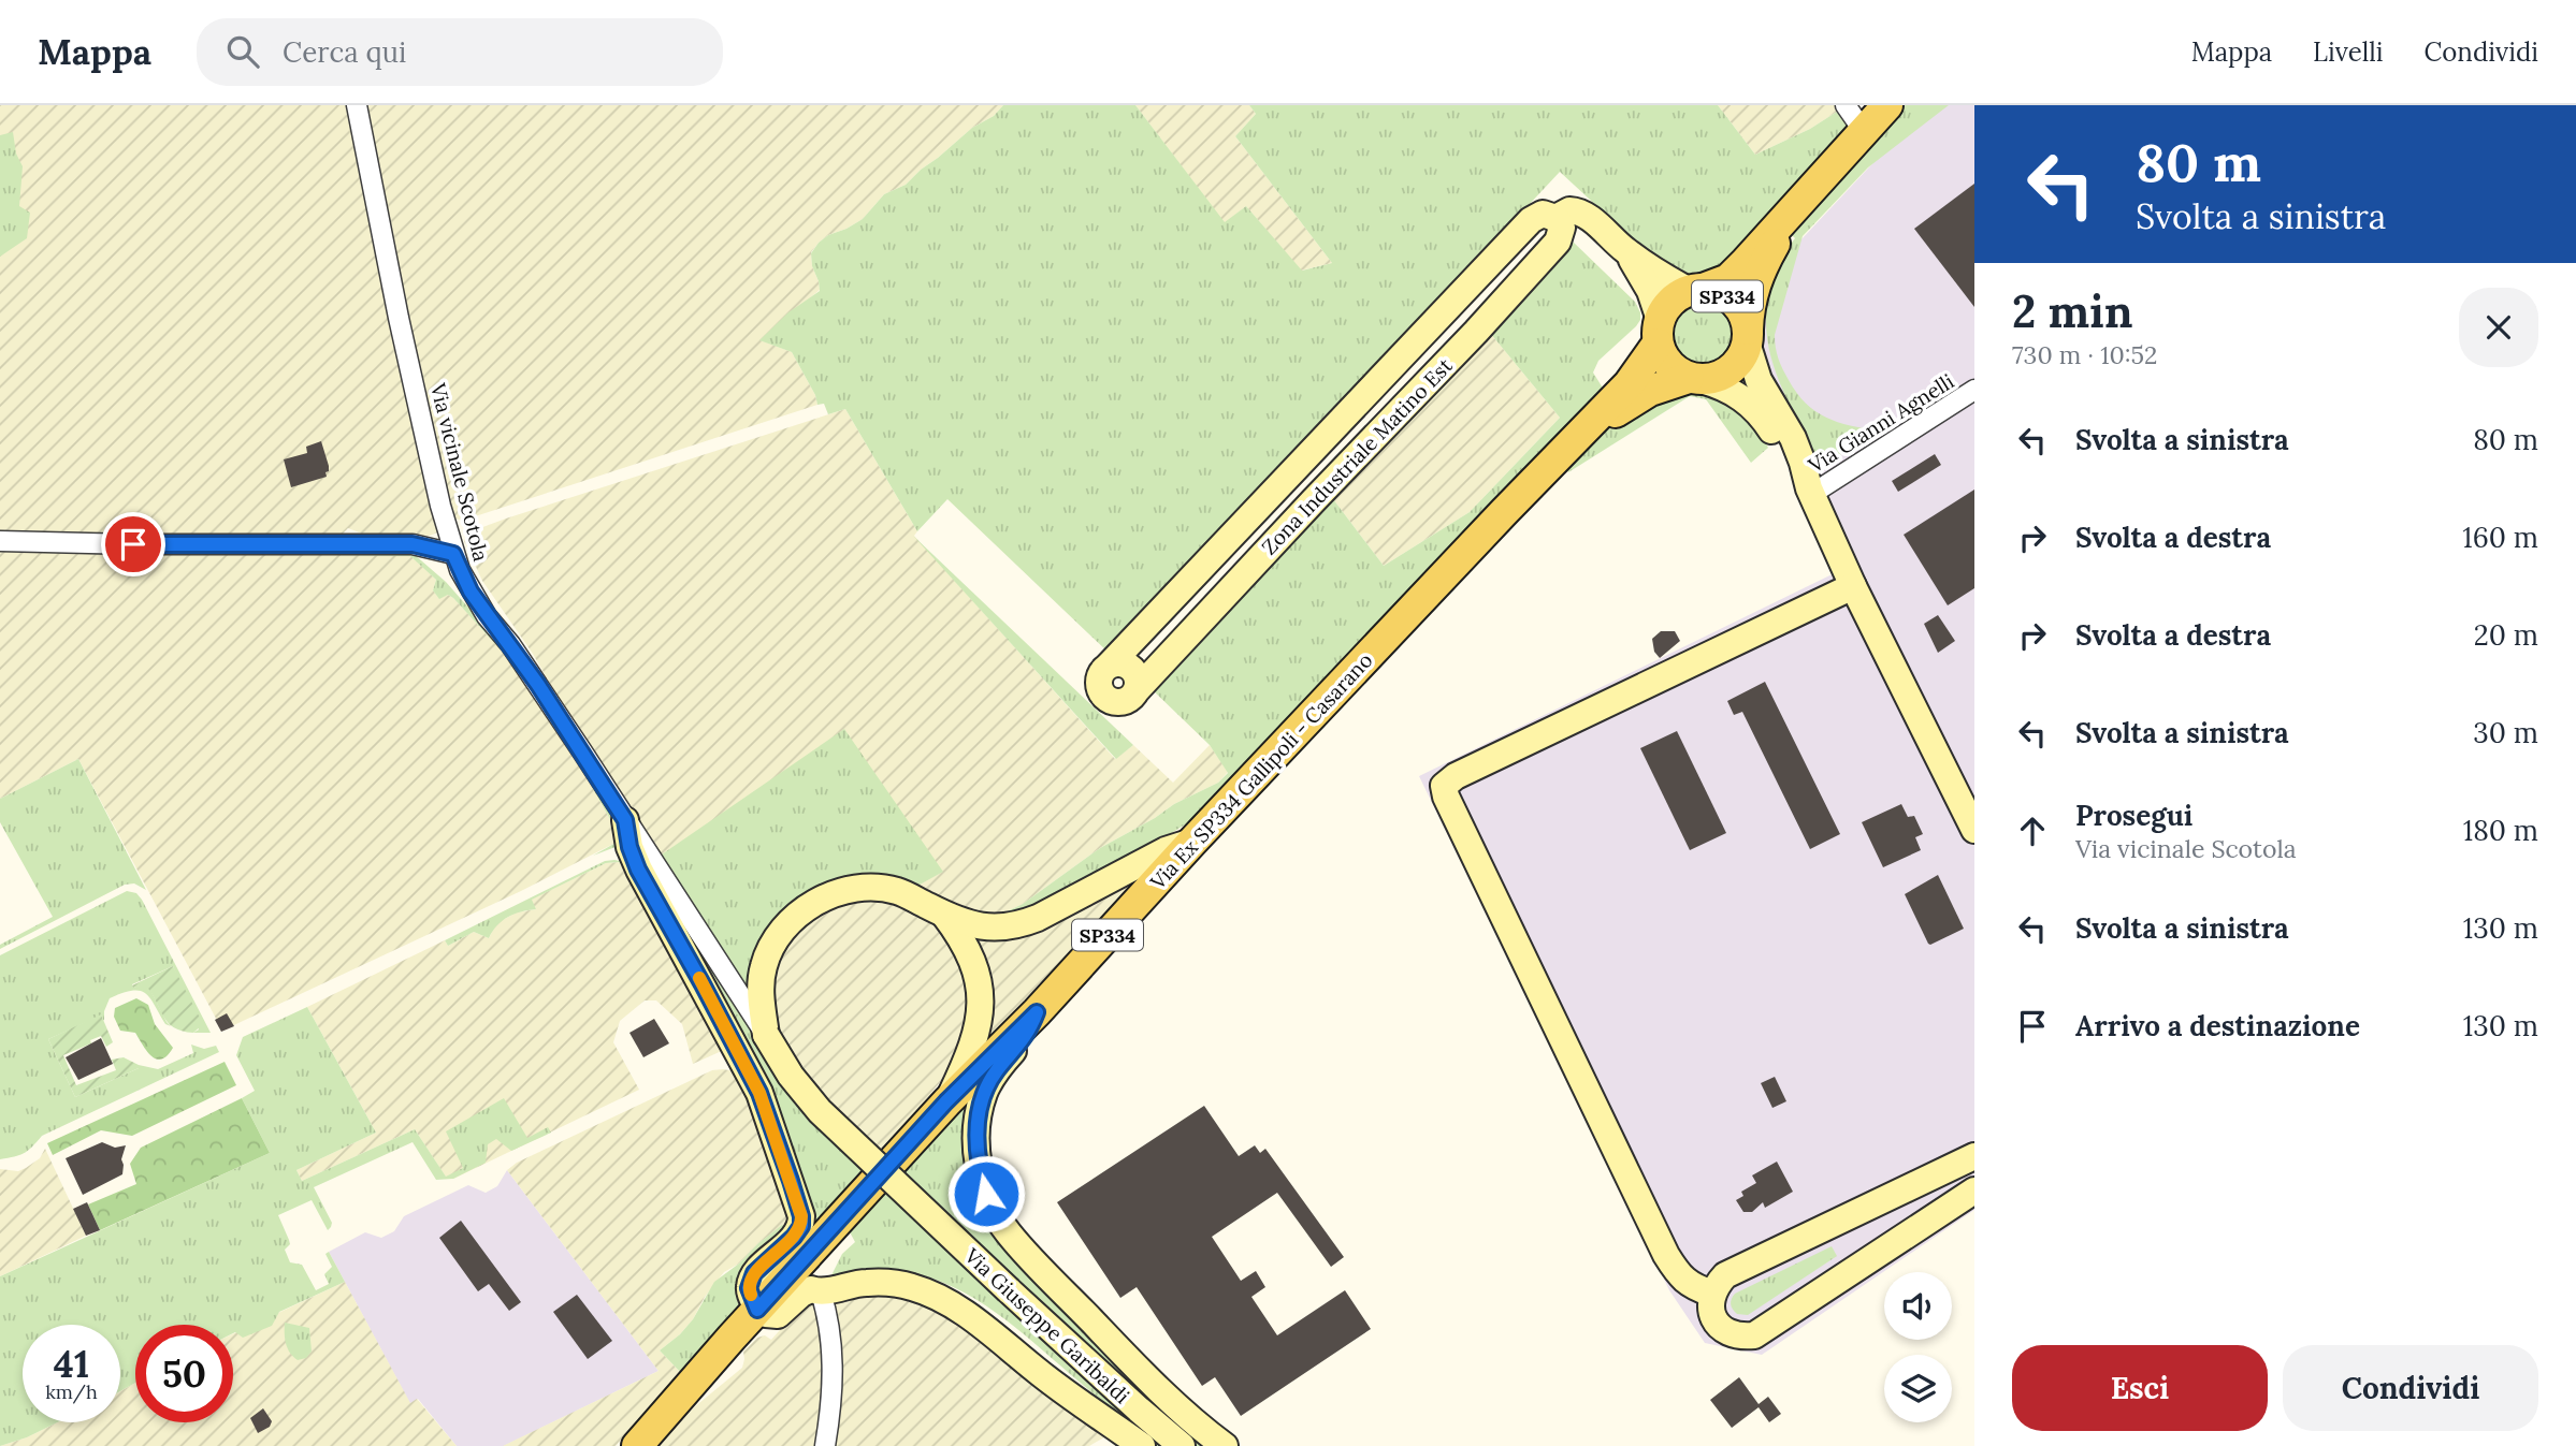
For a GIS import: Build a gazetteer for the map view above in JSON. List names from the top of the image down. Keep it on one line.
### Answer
{"streets":{"main road":["SP334","Via Ex SP334 Gallipoli - Casarano"],"street":["Via Gianni Agnelli","Zona Industriale Matino Est","Via vicinale Scotola","Via Giuseppe Garibaldi"]},"crossings":[["SP334","Zona Industriale Matino Est"],["SP334","Via Ex SP334 Gallipoli - Casarano"],["Zona Industriale Matino Est","Via Ex SP334 Gallipoli - Casarano"],["Via vicinale Scotola","Via Giuseppe Garibaldi"]],"page":{"header":"Mappa","search":"Cerca qui","nav":["Mappa","Livelli","Condividi"],"turn":["80 m","Svolta a sinistra"],"heading":["2 min","730 m · 10:52"],"list":[{"name":"Svolta a sinistra","value":"80 m"},{"name":"Svolta a destra","value":"160 m"},{"name":"Svolta a destra","value":"20 m"},{"name":"Svolta a sinistra","value":"30 m"},{"name":"Prosegui","note":"Via vicinale Scotola","value":"180 m"},{"name":"Svolta a sinistra","value":"130 m"},{"name":"Arrivo a destinazione","value":"130 m"}],"speed":"41 km/h","limit":"50","buttons":["Esci","Condividi"]}}
